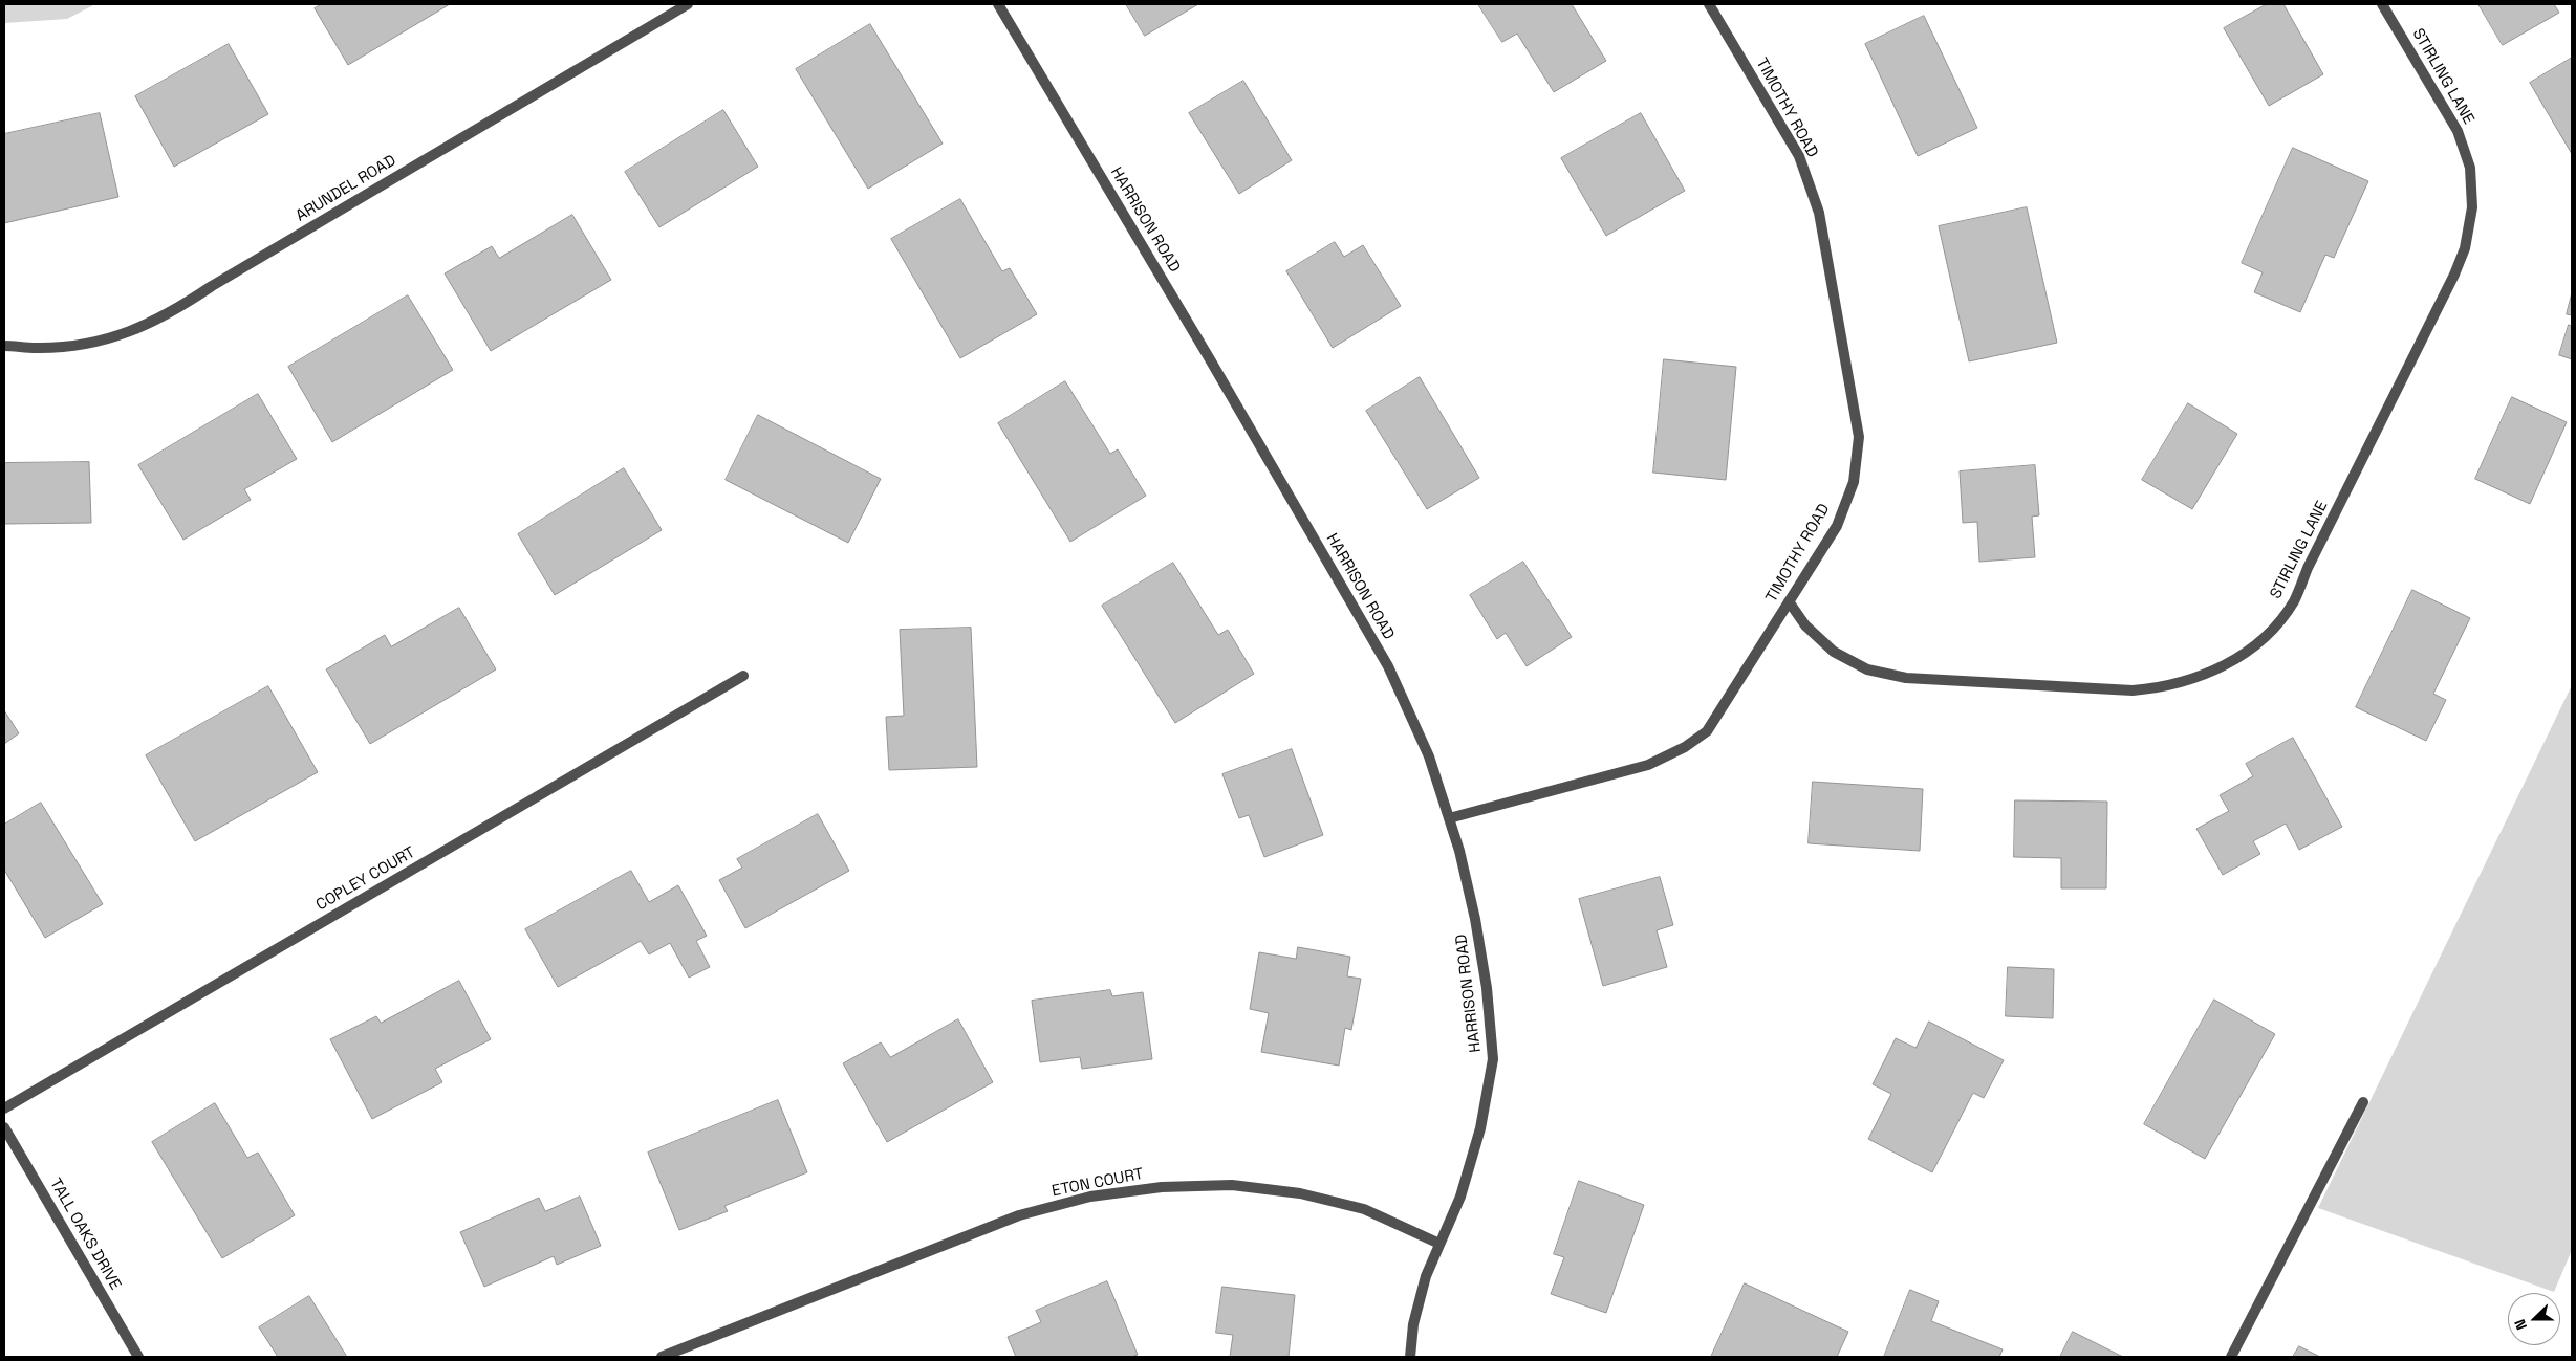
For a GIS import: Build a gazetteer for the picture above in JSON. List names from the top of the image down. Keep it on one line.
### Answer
{"streets":{"street":["STIRLING LANE","TIMOTHY ROAD","ARUNDEL ROAD","HARRISON ROAD","COPLEY COURT","ETON COURT","TALL OAKS DRIVE"]},"crossings":[["STIRLING LANE","TIMOTHY ROAD"],["TIMOTHY ROAD","HARRISON ROAD"],["HARRISON ROAD","ETON COURT"]],"north":"left"}
